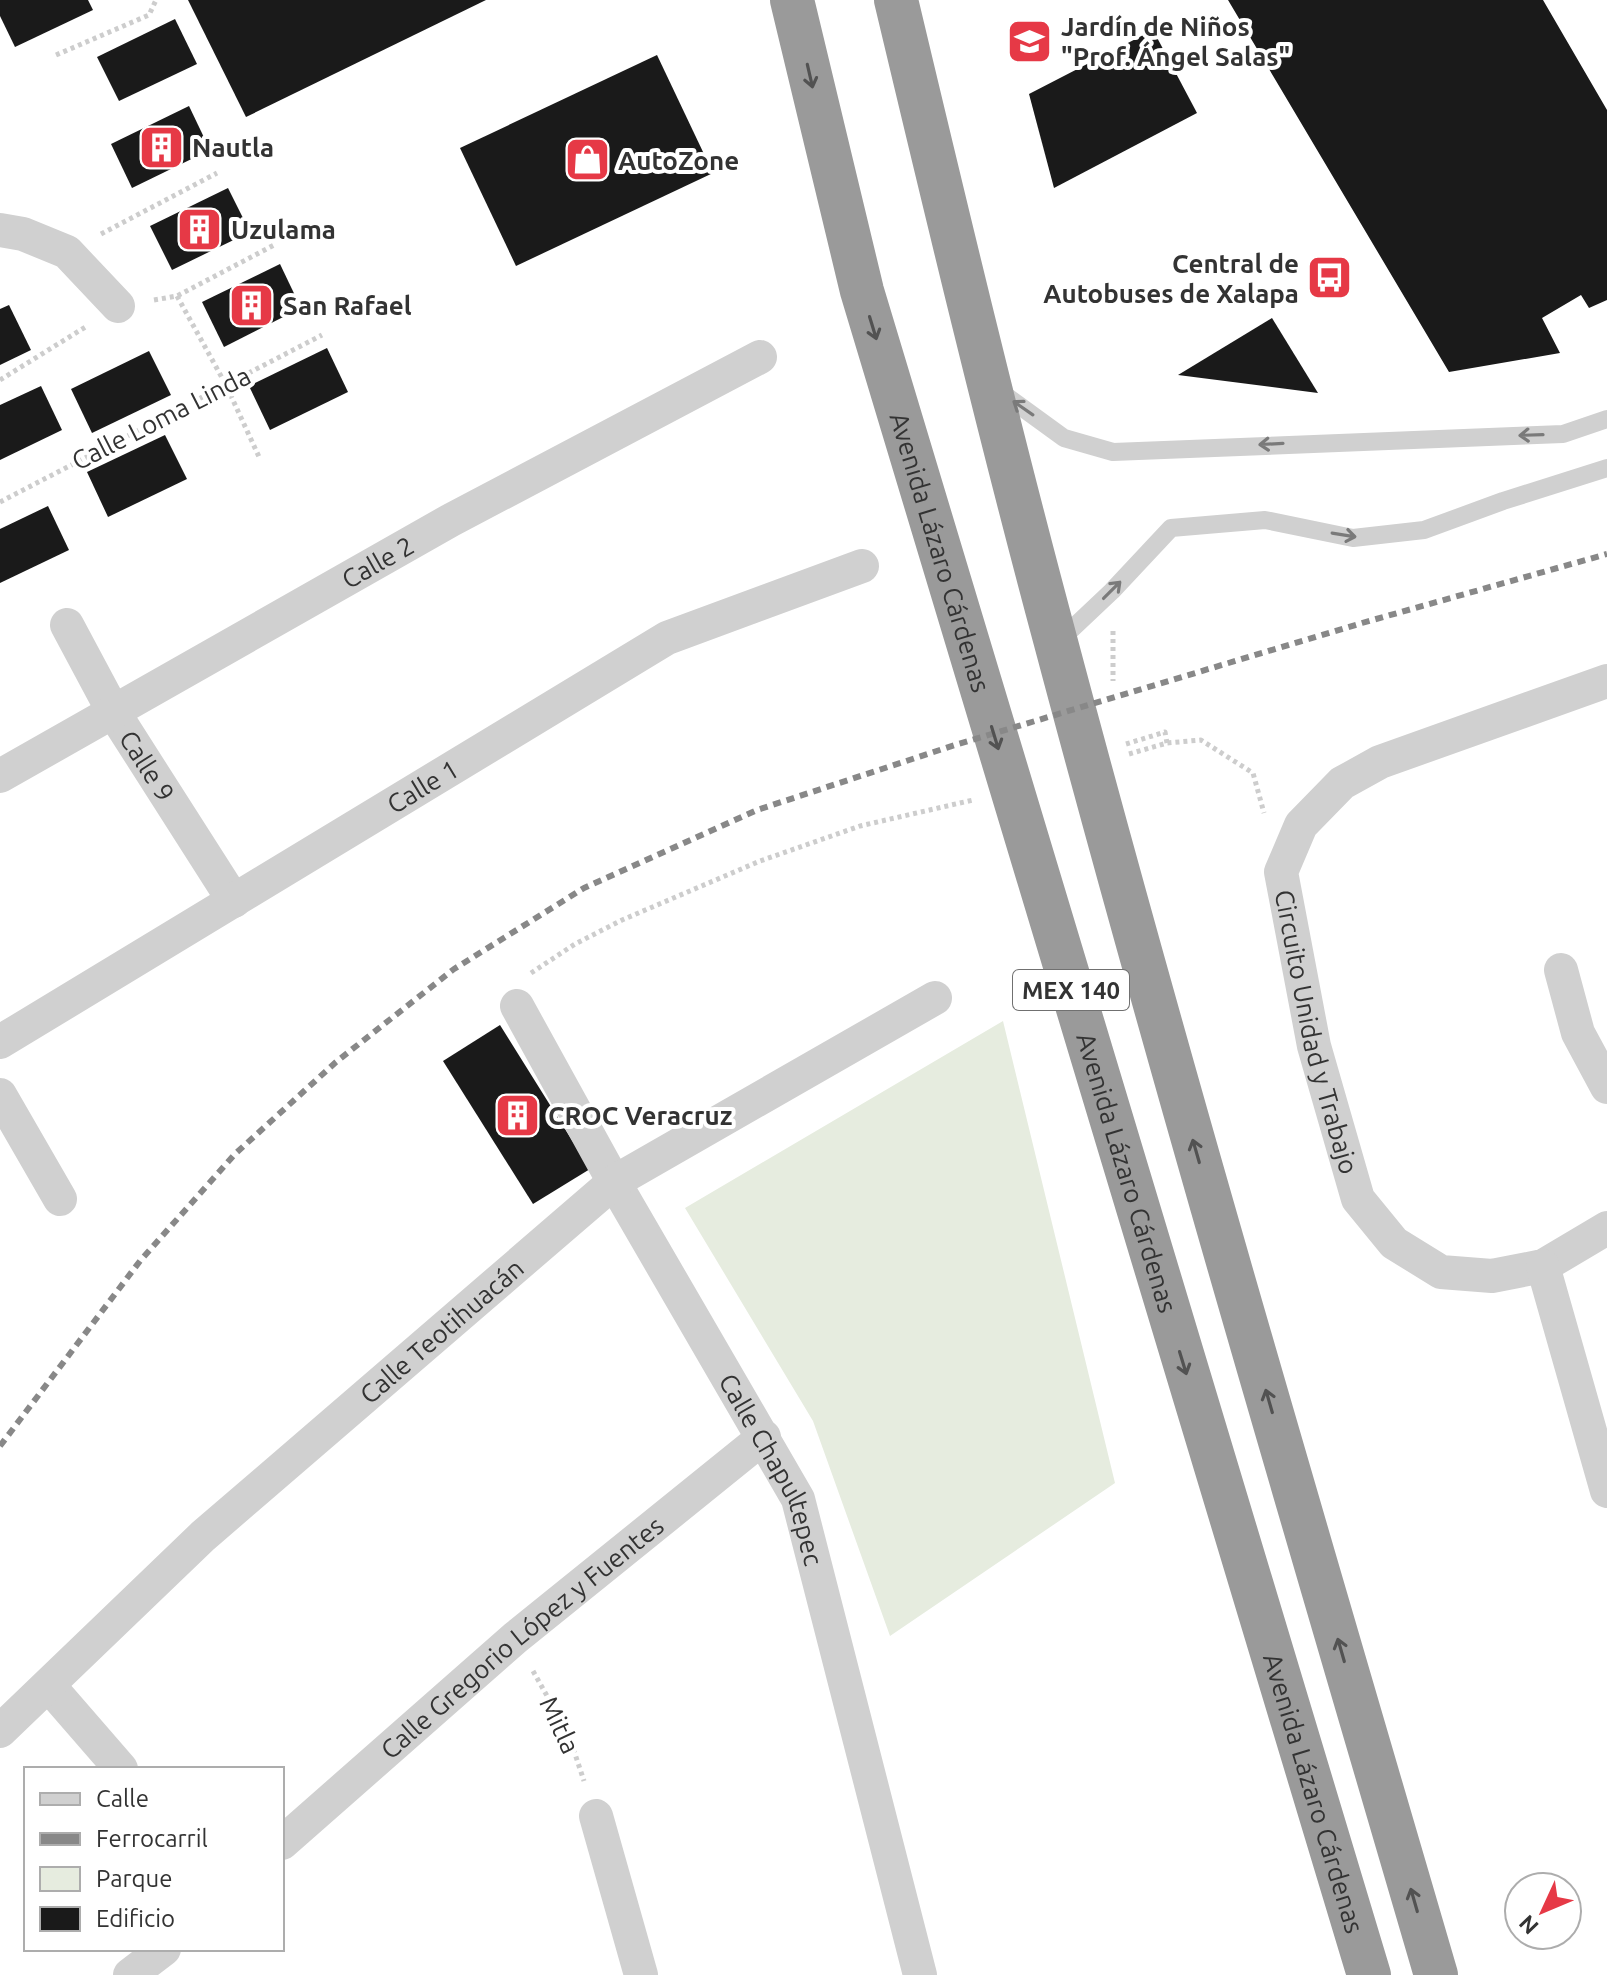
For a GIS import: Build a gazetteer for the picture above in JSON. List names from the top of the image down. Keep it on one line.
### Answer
{"streets":{"highway":["Avenida Lázaro Cárdenas","MEX 140"],"street":["Calle 2","Calle 9","Calle 1","Circuito Unidad y Trabajo","Calle Teotihuacán","Calle Chapultepec","Calle Gregorio López y Fuentes"],"path":["Calle Loma Linda","Mitla"]},"crossings":[["Calle 2","Calle 9"],["Calle 9","Calle 1"],["Calle Teotihuacán","Calle Chapultepec"],["Calle Chapultepec","Calle Gregorio López y Fuentes"],["Calle Gregorio López y Fuentes","Mitla"]],"places":{"school or university":["Jardín de Niños \"Prof. Ángel Salas\""],"building":["Nautla","Uzulama","San Rafael","CROC Veracruz"],"shop":["AutoZone"],"bus stop":["Central de Autobuses de Xalapa"]},"legend":["Calle","Ferrocarril","Parque","Edificio"],"north":"bottom left"}
